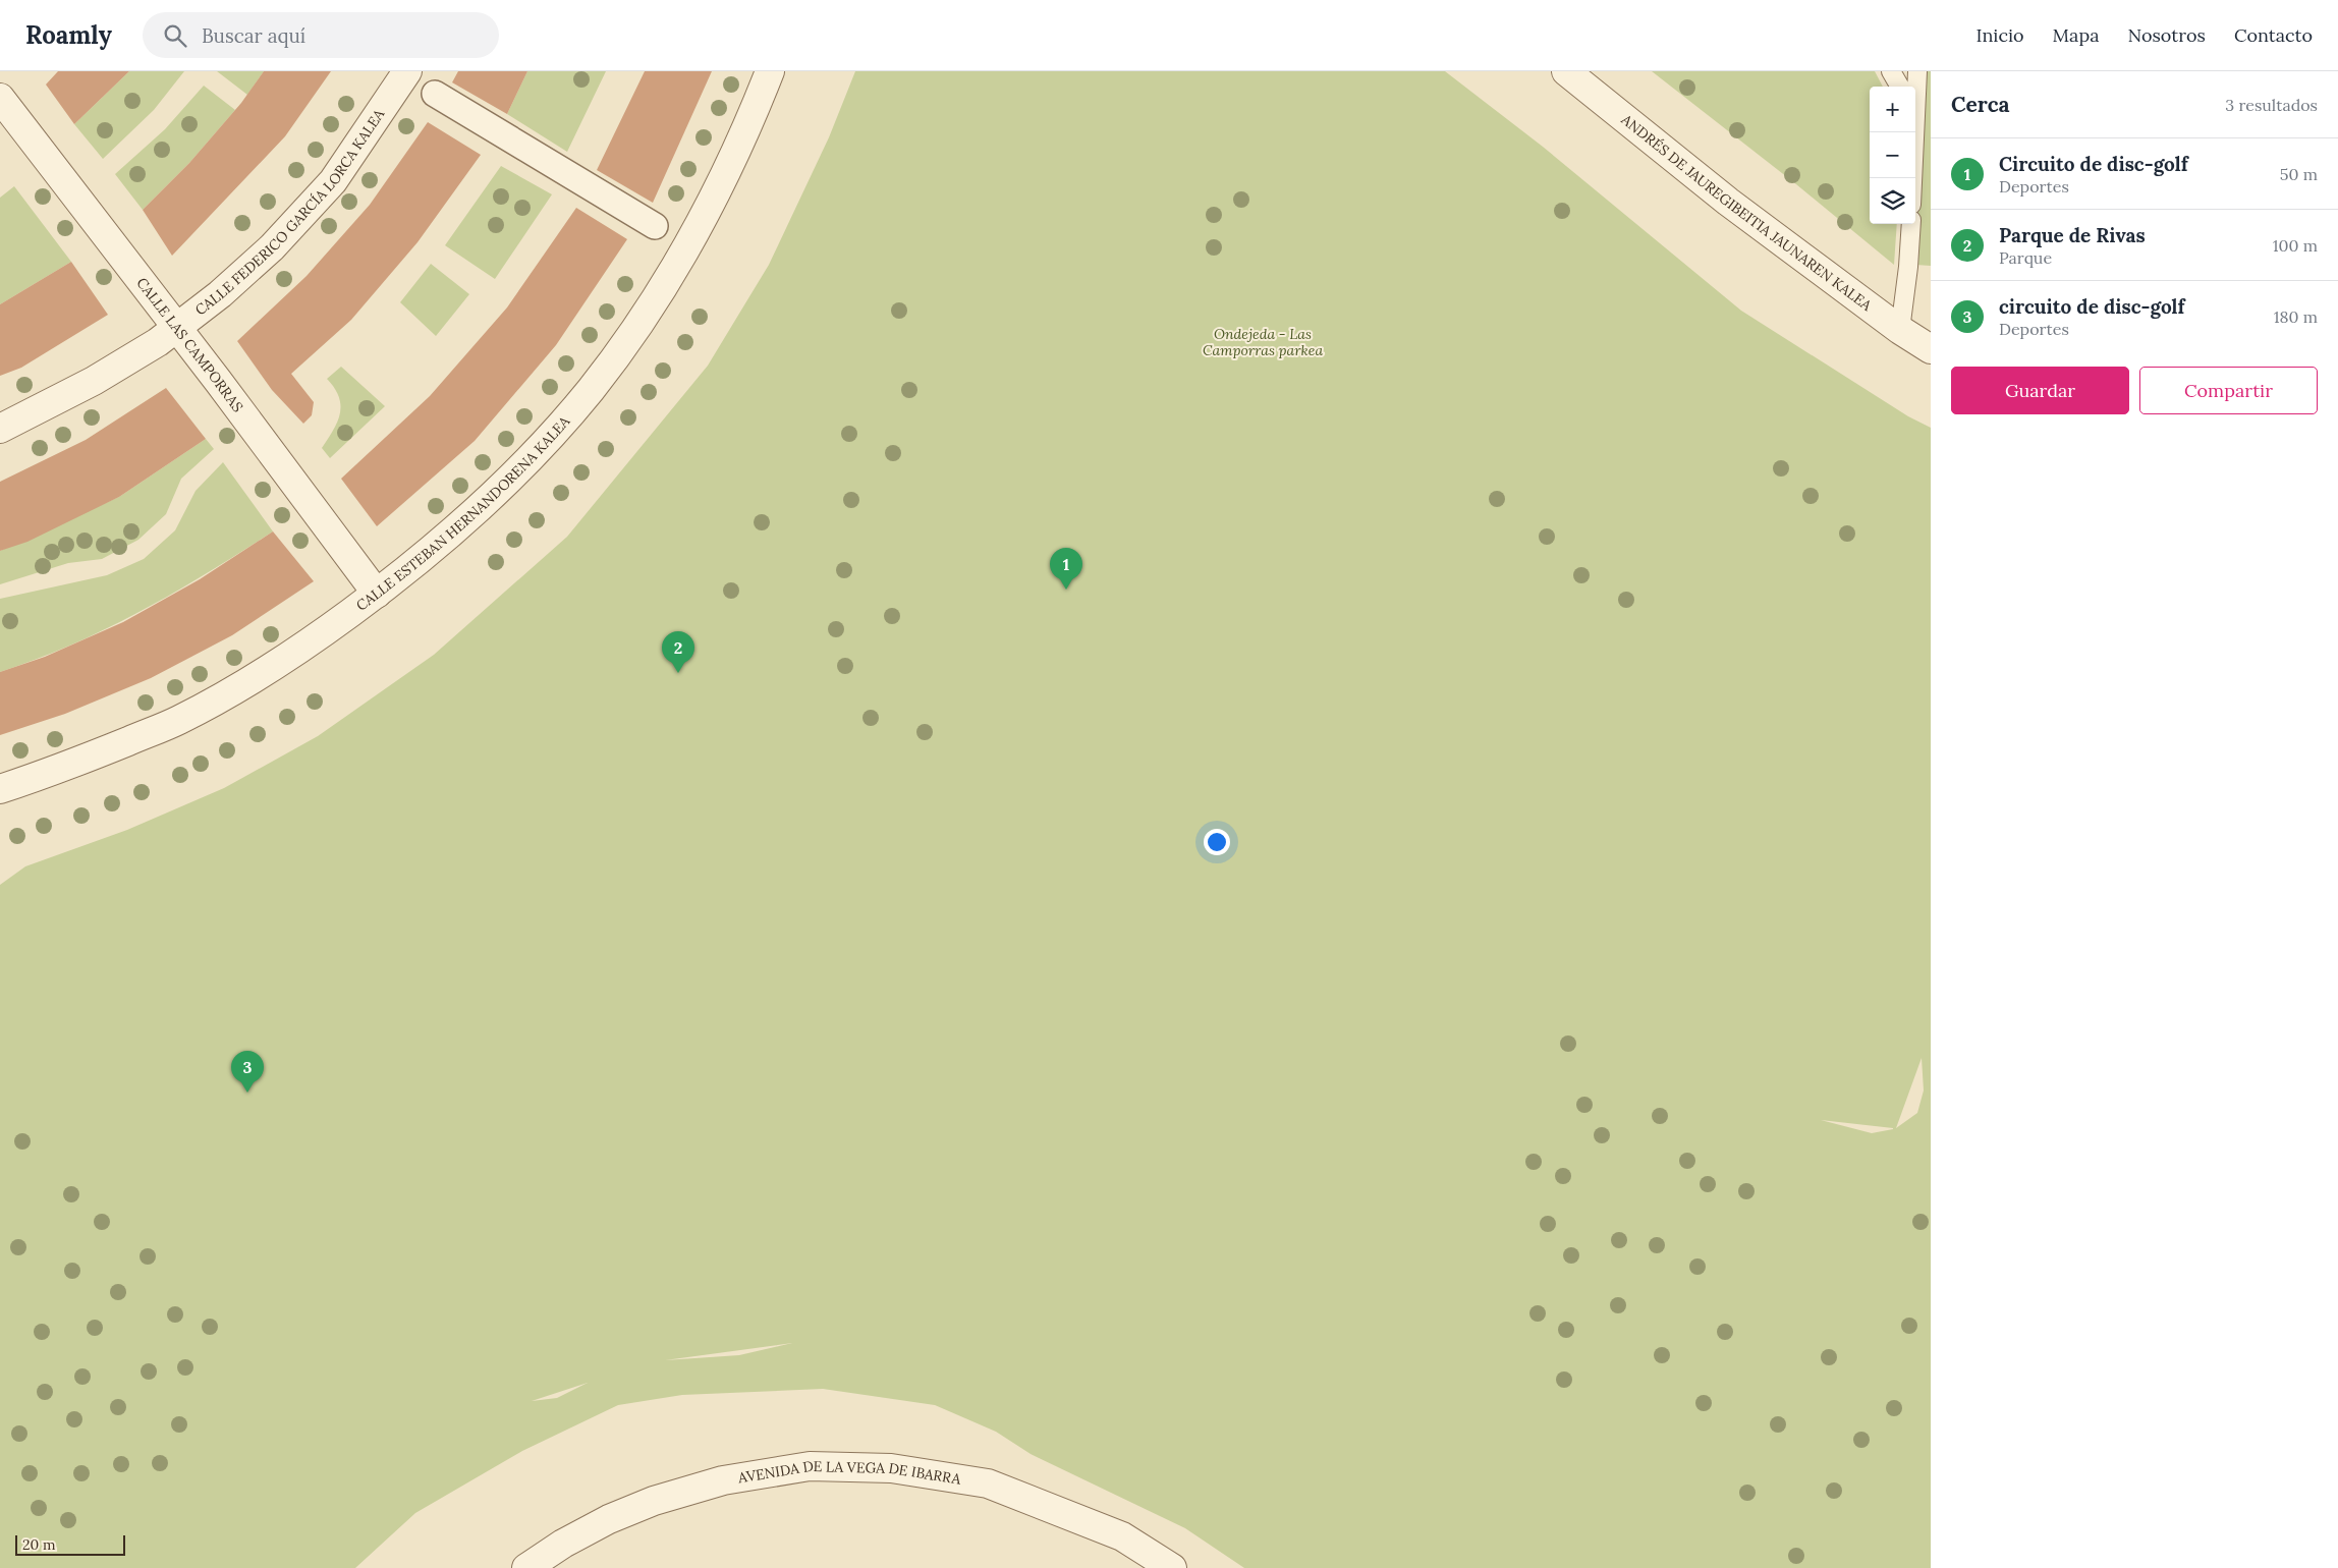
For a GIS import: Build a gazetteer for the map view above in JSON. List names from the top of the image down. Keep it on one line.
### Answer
{"streets":{"street":["CALLE FEDERICO GARCÍA LORCA KALEA","ANDRÉS DE JAUREGIBEITIA JAUNAREN KALEA","CALLE LAS CAMPORRAS","CALLE ESTEBAN HERNANDORENA KALEA","AVENIDA DE LA VEGA DE IBARRA"]},"crossings":[["CALLE FEDERICO GARCÍA LORCA KALEA","CALLE LAS CAMPORRAS"],["CALLE LAS CAMPORRAS","CALLE ESTEBAN HERNANDORENA KALEA"]],"parks":["Ondejeda - Las Camporras parkea"],"scale_bar":"20 m","page":{"header":"Roamly","search":"Buscar aquí","nav":["Inicio","Mapa","Nosotros","Contacto"],"heading":["Cerca","3 resultados"],"map_buttons":["+","−"],"list":[{"mark":"1","name":"Circuito de disc-golf","note":"Deportes","value":"50 m"},{"mark":"2","name":"Parque de Rivas","note":"Parque","value":"100 m"},{"mark":"3","name":"circuito de disc-golf","note":"Deportes","value":"180 m"}],"buttons":["Guardar","Compartir"],"pins":["1","2","3"],"scale":"20 m"}}
